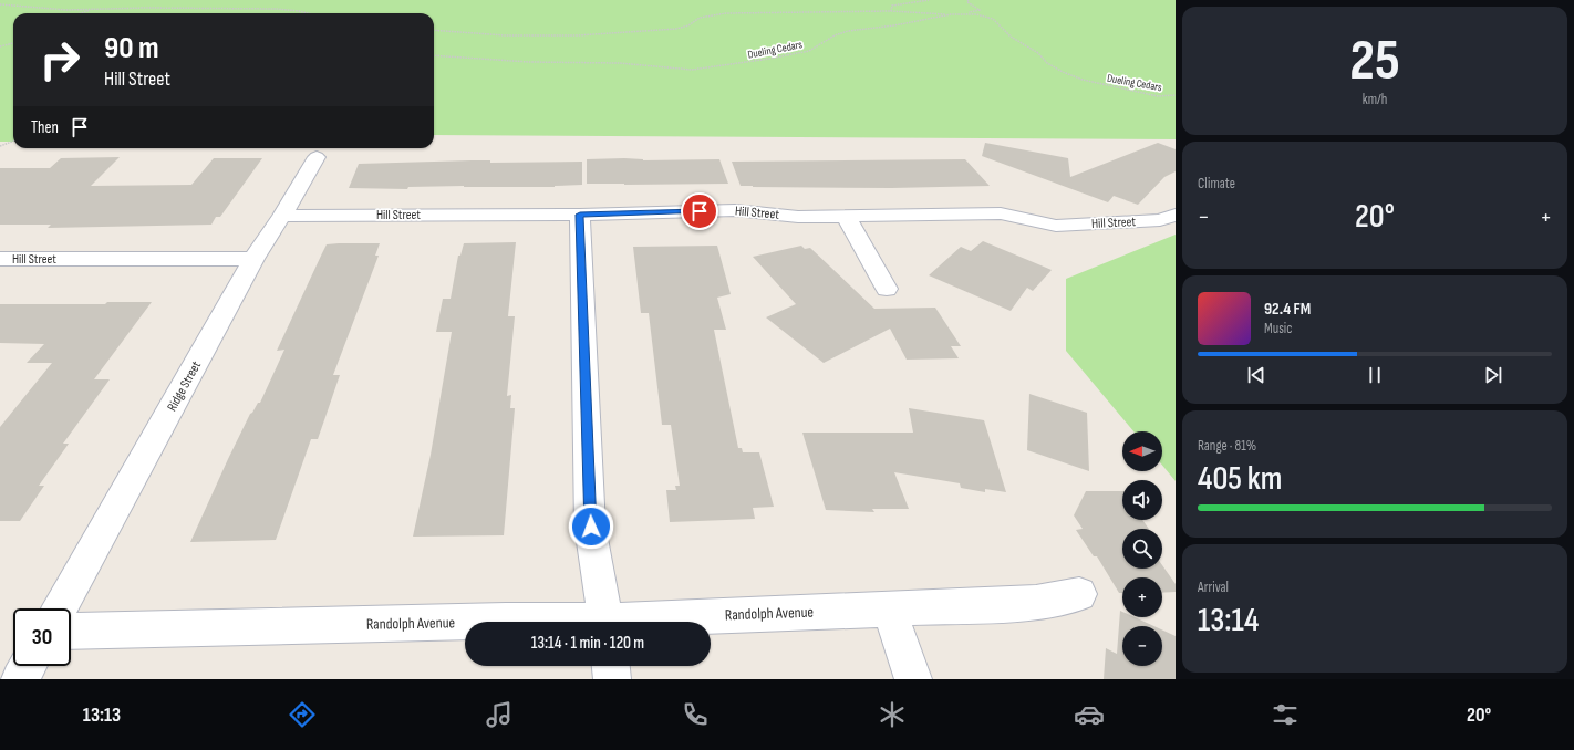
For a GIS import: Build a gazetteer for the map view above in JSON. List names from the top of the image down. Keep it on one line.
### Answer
{"streets":{"street":["Hill Street","Ridge Street","Randolph Avenue"],"path":["Dueling Cedars"]},"crossings":[["Hill Street","Ridge Street"]],"north":"left","page":{"tile":[["25","km/h"],"Climate",["Range · 81%","405 km"],["Arrival","13:14"]],"turn":["90 m","Hill Street"],"then":"Then","heat":["−","20°","+"],"song":["92.4 FM","Music"],"map_buttons":["+","−"],"limit":"30","trip":"13:14 · 1 min · 120 m","tabs":["13:13","20°"]}}
